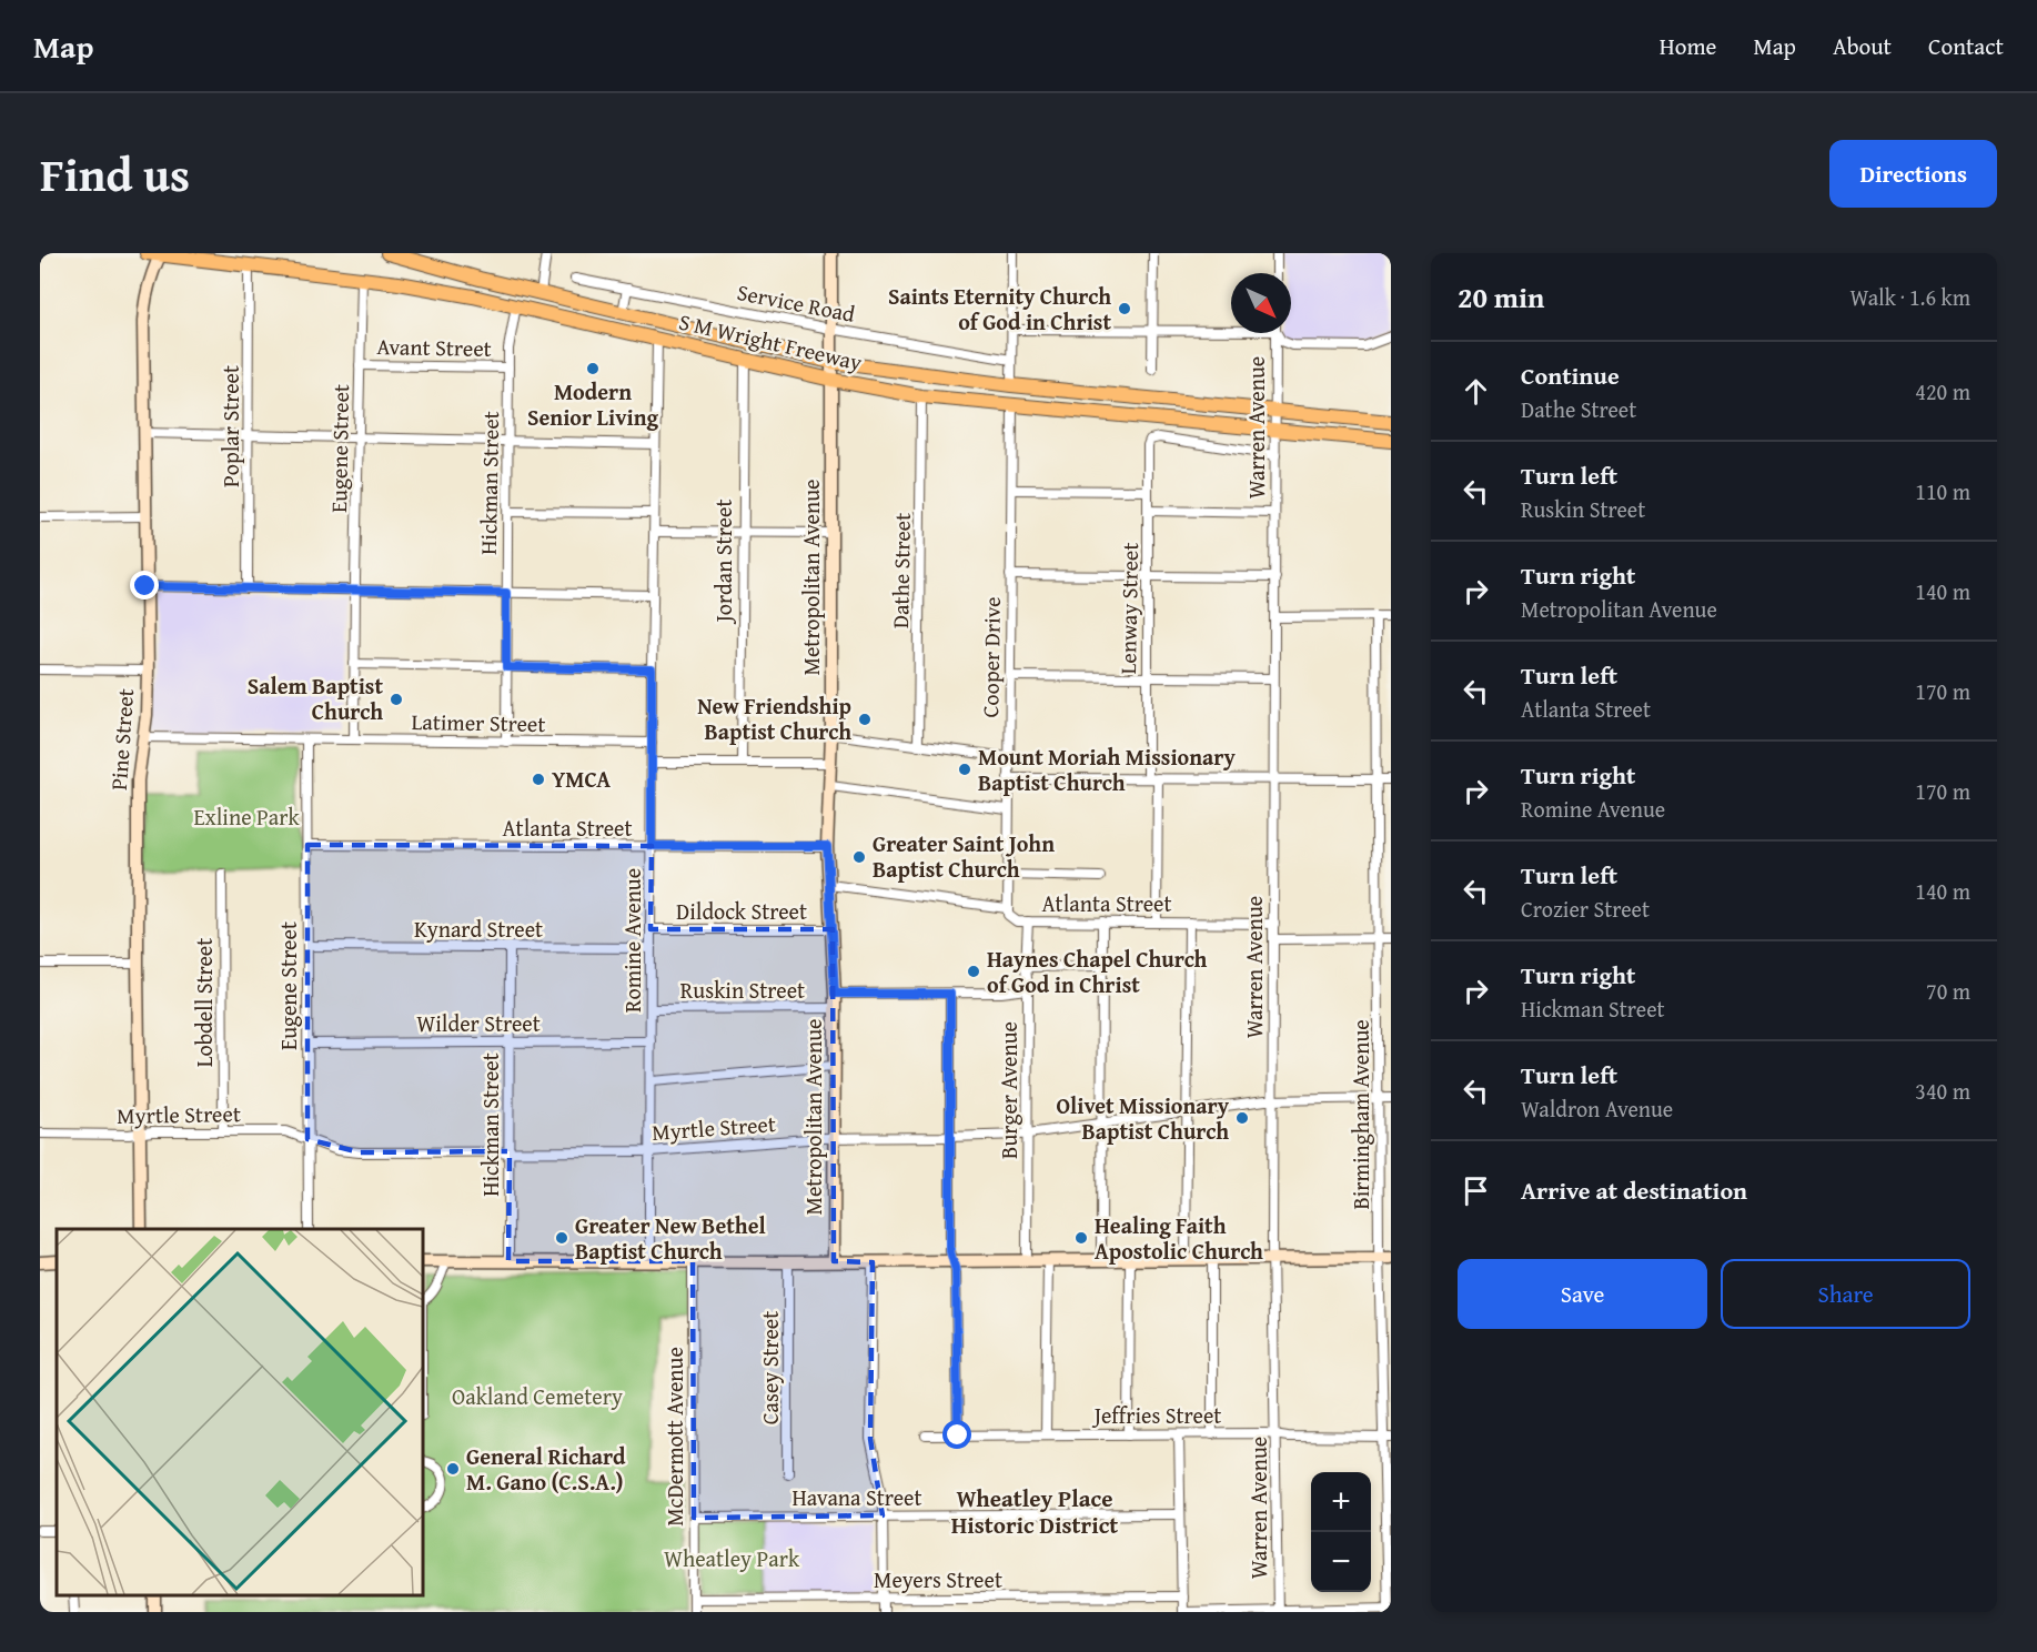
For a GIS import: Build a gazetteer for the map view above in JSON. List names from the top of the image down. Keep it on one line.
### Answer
{"streets":{"main road":["S M Wright Freeway"],"street":["Service Road","Avant Street","Poplar Street","Warren Avenue","Eugene Street","Hickman Street","Jordan Street","Dathe Street","Metropolitan Avenue","Lenway Street","Cooper Drive","Latimer Street","Pine Street","Atlanta Street","Dildock Street","Kynard Street","Romine Avenue","Ruskin Street","Lobdell Street","Wilder Street","Burger Avenue","Myrtle Street","Birmingham Avenue","Casey Street","Jeffries Street","McDermott Avenue","Havana Street","Meyers Street"]},"crossings":[["Service Road","Metropolitan Avenue"],["S M Wright Freeway","Poplar Street"],["S M Wright Freeway","Warren Avenue"],["S M Wright Freeway","Eugene Street"],["S M Wright Freeway","Hickman Street"],["S M Wright Freeway","Jordan Street"],["S M Wright Freeway","Dathe Street"],["S M Wright Freeway","Metropolitan Avenue"],["S M Wright Freeway","Cooper Drive"],["S M Wright Freeway","Pine Street"],["S M Wright Freeway","Romine Avenue"],["Avant Street","Eugene Street"],["Avant Street","Hickman Street"],["Warren Avenue","Lenway Street"],["Warren Avenue","Atlanta Street"],["Warren Avenue","Myrtle Street"],["Warren Avenue","Jeffries Street"],["Eugene Street","Latimer Street"],["Eugene Street","Atlanta Street"],["Eugene Street","Kynard Street"],["Eugene Street","Wilder Street"],["Eugene Street","Myrtle Street"],["Hickman Street","Latimer Street"],["Hickman Street","Kynard Street"],["Hickman Street","Wilder Street"],["Hickman Street","Myrtle Street"],["Metropolitan Avenue","Atlanta Street"],["Metropolitan Avenue","Dildock Street"],["Metropolitan Avenue","Ruskin Street"],["Metropolitan Avenue","Myrtle Street"],["Cooper Drive","Atlanta Street"],["Latimer Street","Pine Street"],["Latimer Street","Romine Avenue"],["Pine Street","Myrtle Street"],["Atlanta Street","Romine Avenue"],["Atlanta Street","Burger Avenue"],["Dildock Street","Romine Avenue"],["Kynard Street","Romine Avenue"],["Romine Avenue","Ruskin Street"],["Romine Avenue","Wilder Street"],["Romine Avenue","Myrtle Street"],["Ruskin Street","Burger Avenue"],["Lobdell Street","Myrtle Street"],["Burger Avenue","Myrtle Street"],["Myrtle Street","Birmingham Avenue"],["Birmingham Avenue","Jeffries Street"],["McDermott Avenue","Havana Street"],["McDermott Avenue","Meyers Street"]],"districts":["Wheatley Place Historic District"],"parks":["Exline Park","Oakland Cemetery","Wheatley Park"],"places":["Saints Eternity Church of God in Christ","Modern Senior Living","Salem Baptist Church","New Friendship Baptist Church","Mount Moriah Missionary Baptist Church","YMCA","Greater Saint John Baptist Church","Haynes Chapel Church of God in Christ","Olivet Missionary Baptist Church","Greater New Bethel Baptist Church","Healing Faith Apostolic Church","General Richard M. Gano (C.S.A.)"],"north":"bottom right","page":{"header":"Map","nav":["Home","Map","About","Contact"],"title":"Find us","buttons":["Directions",["Save","Share"]],"heading":["20 min","Walk · 1.6 km"],"list":[["Continue","Dathe Street","420 m"],["Turn left","Ruskin Street","110 m"],["Turn right","Metropolitan Avenue","140 m"],["Turn left","Atlanta Street","170 m"],["Turn right","Romine Avenue","170 m"],["Turn left","Crozier Street","140 m"],["Turn right","Hickman Street","70 m"],["Turn left","Waldron Avenue","340 m"],"Arrive at destination"],"map_buttons":["+","−"]}}
